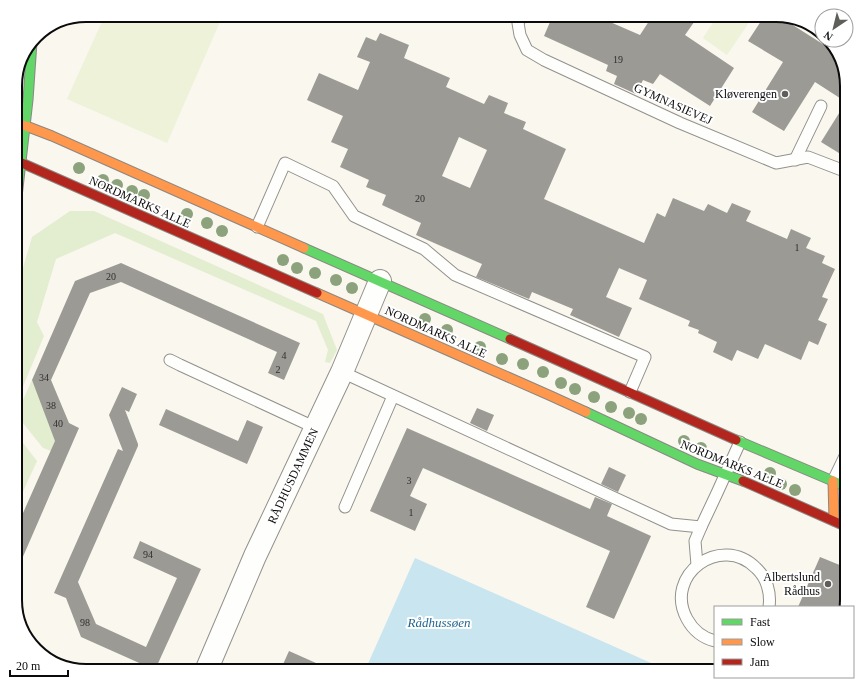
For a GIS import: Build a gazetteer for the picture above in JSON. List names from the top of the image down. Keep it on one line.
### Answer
{"streets":{"street":["NORDMARKS ALLE","RÅDHUSDAMMEN"],"lane":["GYMNASIEVEJ"]},"crossings":[["NORDMARKS ALLE","RÅDHUSDAMMEN"]],"water":["Rådhussøen"],"places":["Kløverengen","Albertslund Rådhus"],"house_numbers":["19","20","1","20","4","2","34","38","40","3","1","94","98"],"legend":["Fast","Slow","Jam"],"scale_bar":"20 m","north":"bottom left"}
